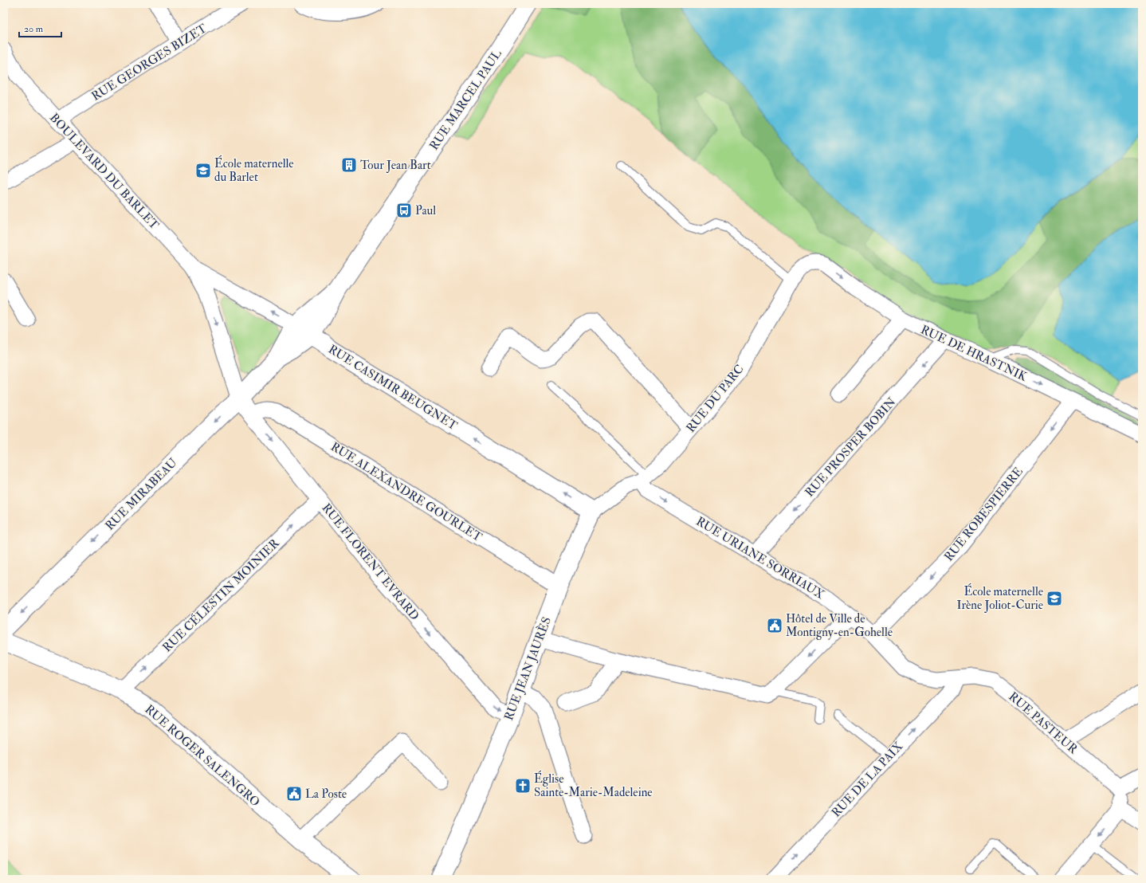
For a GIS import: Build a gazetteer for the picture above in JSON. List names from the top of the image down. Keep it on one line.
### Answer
{"streets":{"street":["RUE GEORGES BIZET","RUE MARCEL PAUL","BOULEVARD DU BARLET","RUE DE HRASTNIK","RUE CASIMIR BEUGNET","RUE DU PARC","RUE PROSPER BOBIN","RUE ALEXANDRE GOURLET","RUE MIRABEAU","RUE ROBESPIERRE","RUE URIANE SORRIAUX","RUE FLORENT EVRARD","RUE CÉLESTIN MOINIER","RUE JEAN JAURÈS","RUE PASTEUR","RUE ROGER SALENGRO","RUE DE LA PAIX"]},"crossings":[["RUE GEORGES BIZET","BOULEVARD DU BARLET"],["RUE MARCEL PAUL","RUE CASIMIR BEUGNET"],["RUE MARCEL PAUL","RUE MIRABEAU"],["BOULEVARD DU BARLET","RUE CASIMIR BEUGNET"],["BOULEVARD DU BARLET","RUE MIRABEAU"],["BOULEVARD DU BARLET","RUE FLORENT EVRARD"],["RUE DE HRASTNIK","RUE DU PARC"],["RUE DE HRASTNIK","RUE PROSPER BOBIN"],["RUE DE HRASTNIK","RUE ROBESPIERRE"],["RUE CASIMIR BEUGNET","RUE MIRABEAU"],["RUE CASIMIR BEUGNET","RUE JEAN JAURÈS"],["RUE DU PARC","RUE URIANE SORRIAUX"],["RUE DU PARC","RUE JEAN JAURÈS"],["RUE PROSPER BOBIN","RUE URIANE SORRIAUX"],["RUE ALEXANDRE GOURLET","RUE FLORENT EVRARD"],["RUE ALEXANDRE GOURLET","RUE JEAN JAURÈS"],["RUE MIRABEAU","RUE FLORENT EVRARD"],["RUE ROBESPIERRE","RUE URIANE SORRIAUX"],["RUE URIANE SORRIAUX","RUE JEAN JAURÈS"],["RUE URIANE SORRIAUX","RUE PASTEUR"],["RUE URIANE SORRIAUX","RUE DE LA PAIX"],["RUE FLORENT EVRARD","RUE CÉLESTIN MOINIER"],["RUE FLORENT EVRARD","RUE JEAN JAURÈS"],["RUE CÉLESTIN MOINIER","RUE ROGER SALENGRO"],["RUE PASTEUR","RUE DE LA PAIX"]],"one_way":["RUE DE HRASTNIK","RUE CASIMIR BEUGNET","RUE MIRABEAU","RUE ROBESPIERRE","RUE URIANE SORRIAUX","RUE FLORENT EVRARD","RUE CÉLESTIN MOINIER"],"places":{"building":["Tour Jean Bart"],"school or university":["École maternelle du Barlet","École maternelle Irène Joliot-Curie"],"bus stop":["Paul"],"public building":["Hôtel de Ville de Montigny-en-Gohelle","La Poste"],"church":["Église Sainte-Marie-Madeleine"]},"scale_bar":"20 m"}
